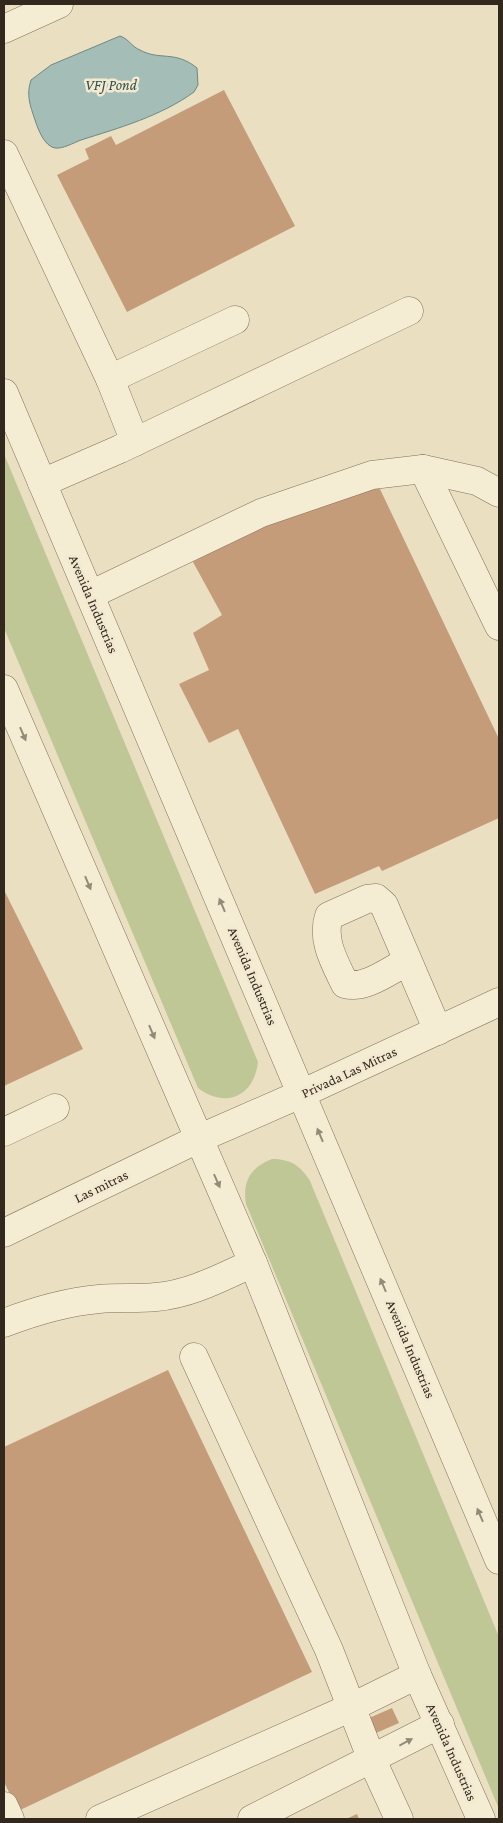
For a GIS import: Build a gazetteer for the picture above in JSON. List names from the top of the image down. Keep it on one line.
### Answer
{"streets":{"street":["Avenida Industrias","Privada Las Mitras","Las mitras"]},"crossings":[["Avenida Industrias","Privada Las Mitras"],["Avenida Industrias","Las mitras"],["Privada Las Mitras","Las mitras"]],"water":["VFJ Pond"]}
